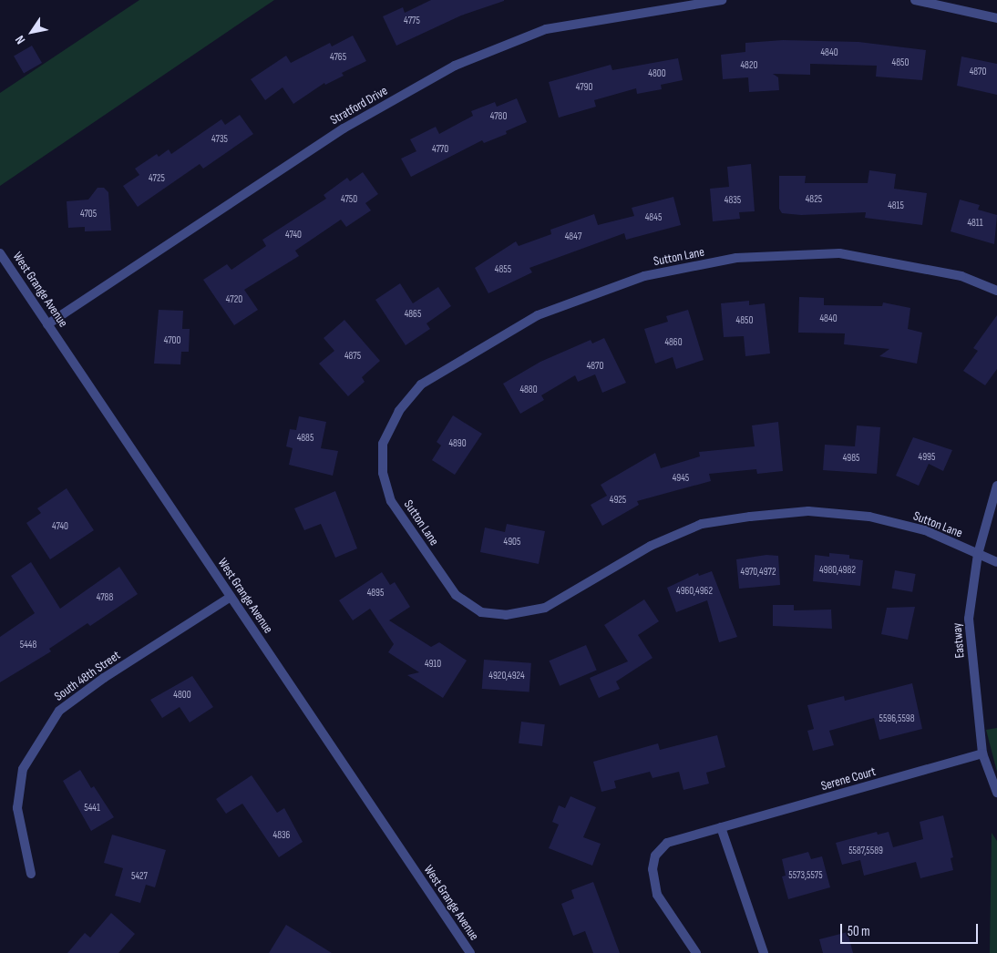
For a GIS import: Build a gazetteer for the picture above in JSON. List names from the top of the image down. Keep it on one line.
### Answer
{"streets":{"street":["Stratford Drive","Sutton Lane","West Grange Avenue","Eastway","South 48th Street","Serene Court"]},"crossings":[["Stratford Drive","West Grange Avenue"],["Sutton Lane","Eastway"],["West Grange Avenue","South 48th Street"],["Eastway","Serene Court"]],"house_numbers":["4775","4840","4765","4850","4820","4870","4800","4790","4780","4735","4770","4725","4750","4825","4835","4815","4705","4845","4811","4740","4847","4855","4720","4865","4840","4850","4700","4860","4875","4870","4880","4885","4890","4995","4985","4945","4925","4740","4905","4980,4982","4970,4972","4960,4962","4895","4788","5448","4910","4920,4924","4800","5596,5598","5441","4836","5587,5589","5573,5575","5427"],"scale_bar":"50 m","north":"bottom left"}
